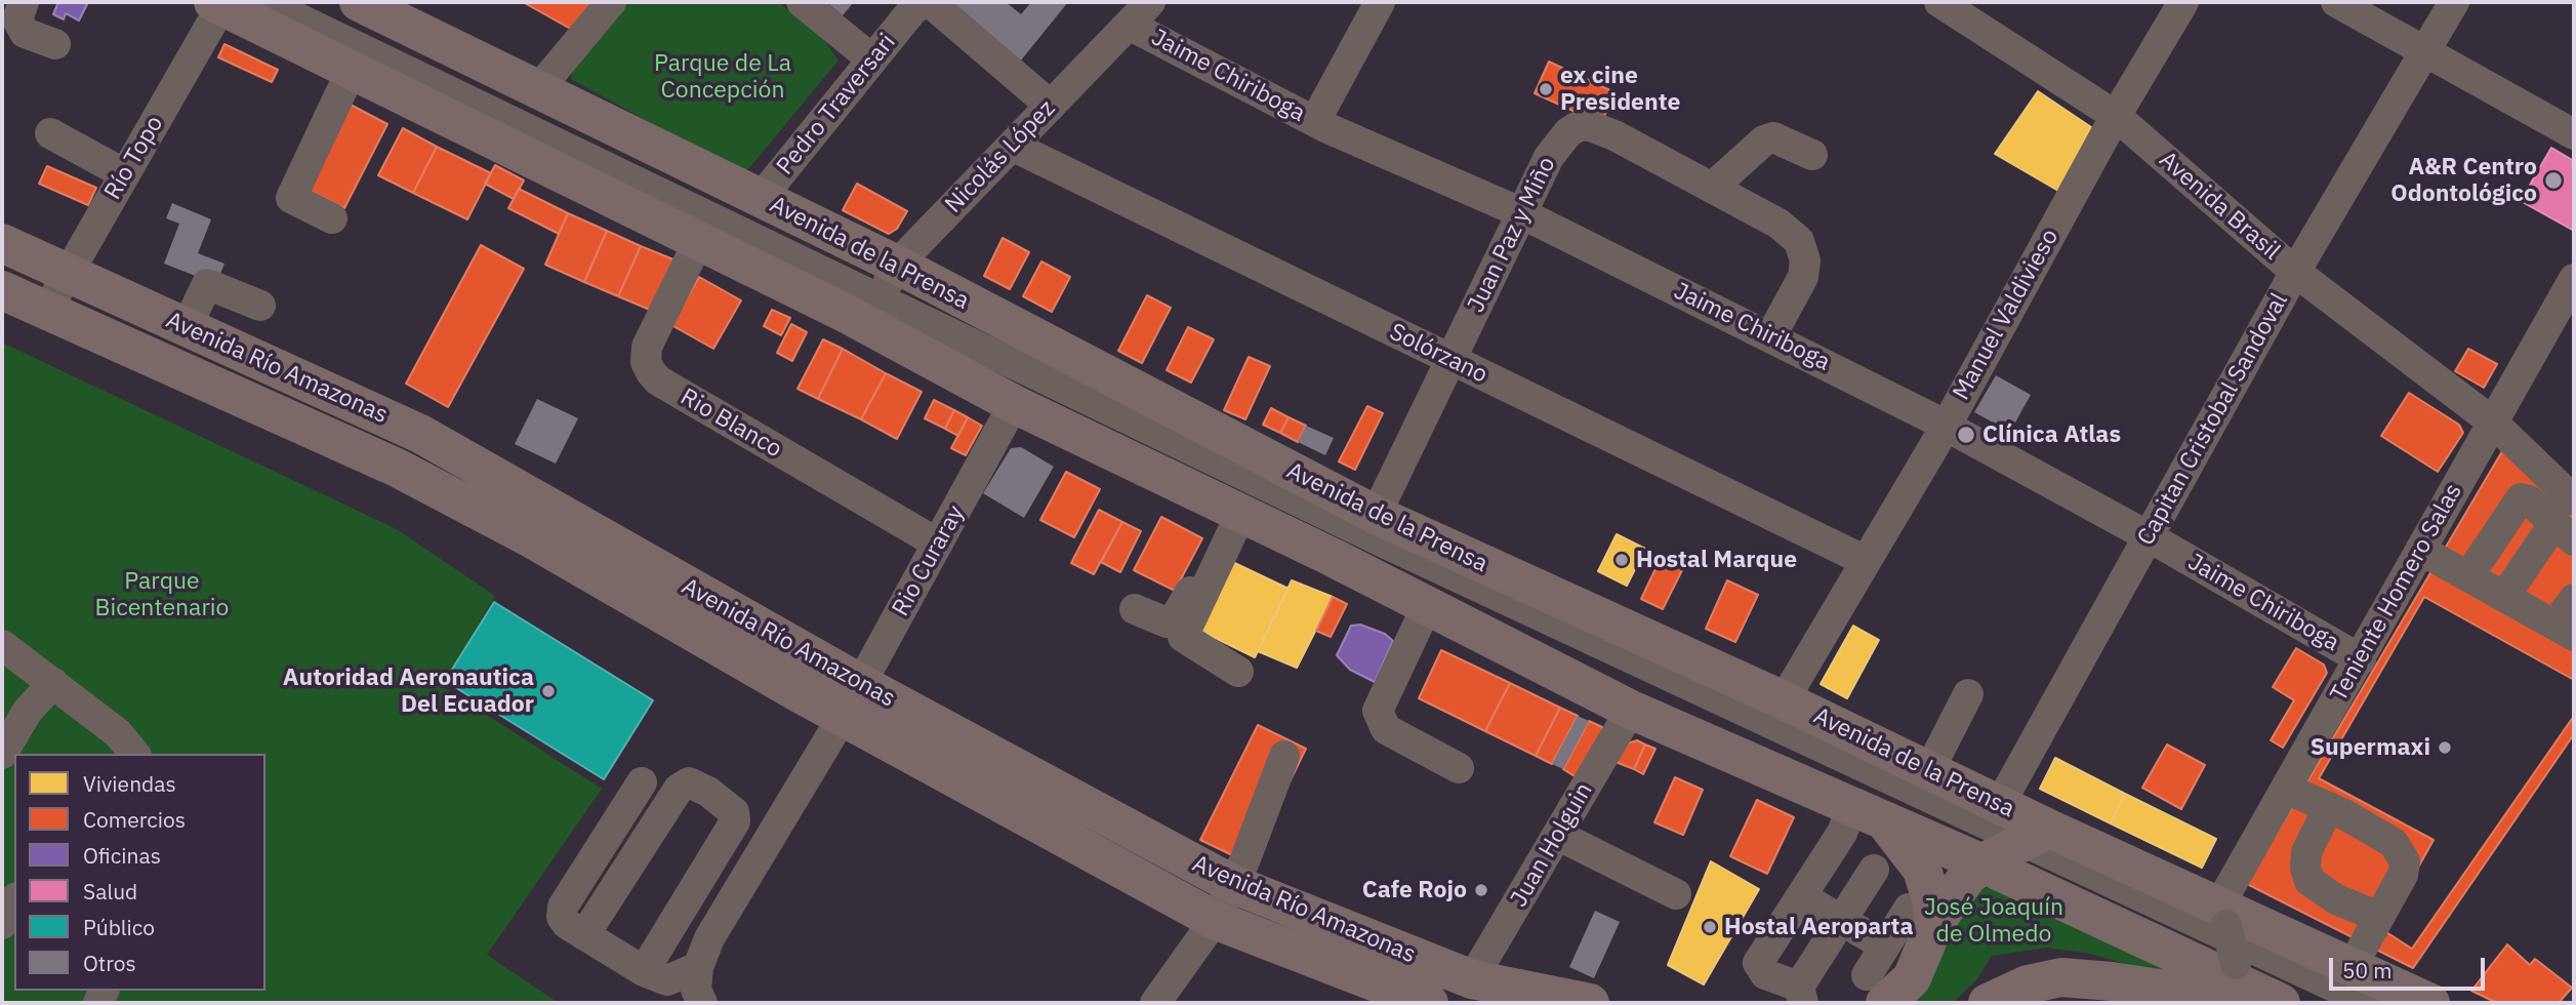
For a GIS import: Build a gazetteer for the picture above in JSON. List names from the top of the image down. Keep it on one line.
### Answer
{"streets":{"main road":["Avenida de la Prensa","Avenida Río Amazonas"],"street":["Jaime Chiriboga","Pedro Traversari","Nicolás López","Río Topo","Avenida Brasil","Juan Paz y Miño","Manuel Valdivieso","Solórzano","Capitan Cristobal Sandoval","Rio Blanco","Rio Curaray","Teniente Homero Salas","Juan Holguin"]},"crossings":[["Jaime Chiriboga","Nicolás López"],["Jaime Chiriboga","Juan Paz y Miño"],["Jaime Chiriboga","Manuel Valdivieso"],["Jaime Chiriboga","Capitan Cristobal Sandoval"],["Jaime Chiriboga","Teniente Homero Salas"],["Pedro Traversari","Avenida de la Prensa"],["Nicolás López","Avenida de la Prensa"],["Nicolás López","Solórzano"],["Río Topo","Avenida de la Prensa"],["Río Topo","Avenida Río Amazonas"],["Avenida Brasil","Manuel Valdivieso"],["Avenida Brasil","Capitan Cristobal Sandoval"],["Avenida Brasil","Teniente Homero Salas"],["Juan Paz y Miño","Avenida de la Prensa"],["Juan Paz y Miño","Solórzano"],["Avenida de la Prensa","Manuel Valdivieso"],["Avenida de la Prensa","Capitan Cristobal Sandoval"],["Avenida de la Prensa","Rio Blanco"],["Avenida de la Prensa","Rio Curaray"],["Avenida de la Prensa","Teniente Homero Salas"],["Avenida de la Prensa","Juan Holguin"],["Manuel Valdivieso","Solórzano"],["Avenida Río Amazonas","Rio Curaray"],["Avenida Río Amazonas","Juan Holguin"],["Rio Blanco","Rio Curaray"]],"parks":["Parque de La Concepción","Parque Bicentenario","José Joaquín de Olmedo"],"places":["ex cine Presidente","A&R Centro Odontológico","Clínica Atlas","Hostal Marque","Autoridad Aeronautica Del Ecuador","Supermaxi","Cafe Rojo","Hostal Aeroparta"],"legend":["Viviendas","Comercios","Oficinas","Salud","Público","Otros"],"scale_bar":"50 m"}
